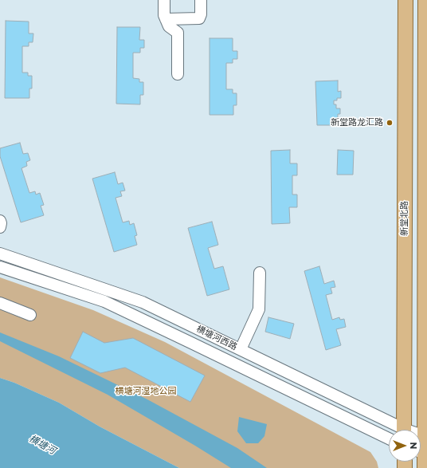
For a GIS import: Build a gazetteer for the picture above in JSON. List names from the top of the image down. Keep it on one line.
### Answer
{"streets":{"main road":["新堂北路"],"street":["横塘河西路"]},"water":["横塘河"],"parks":["横塘河湿地公园"],"places":["新堂路龙汇路"],"north":"right"}
